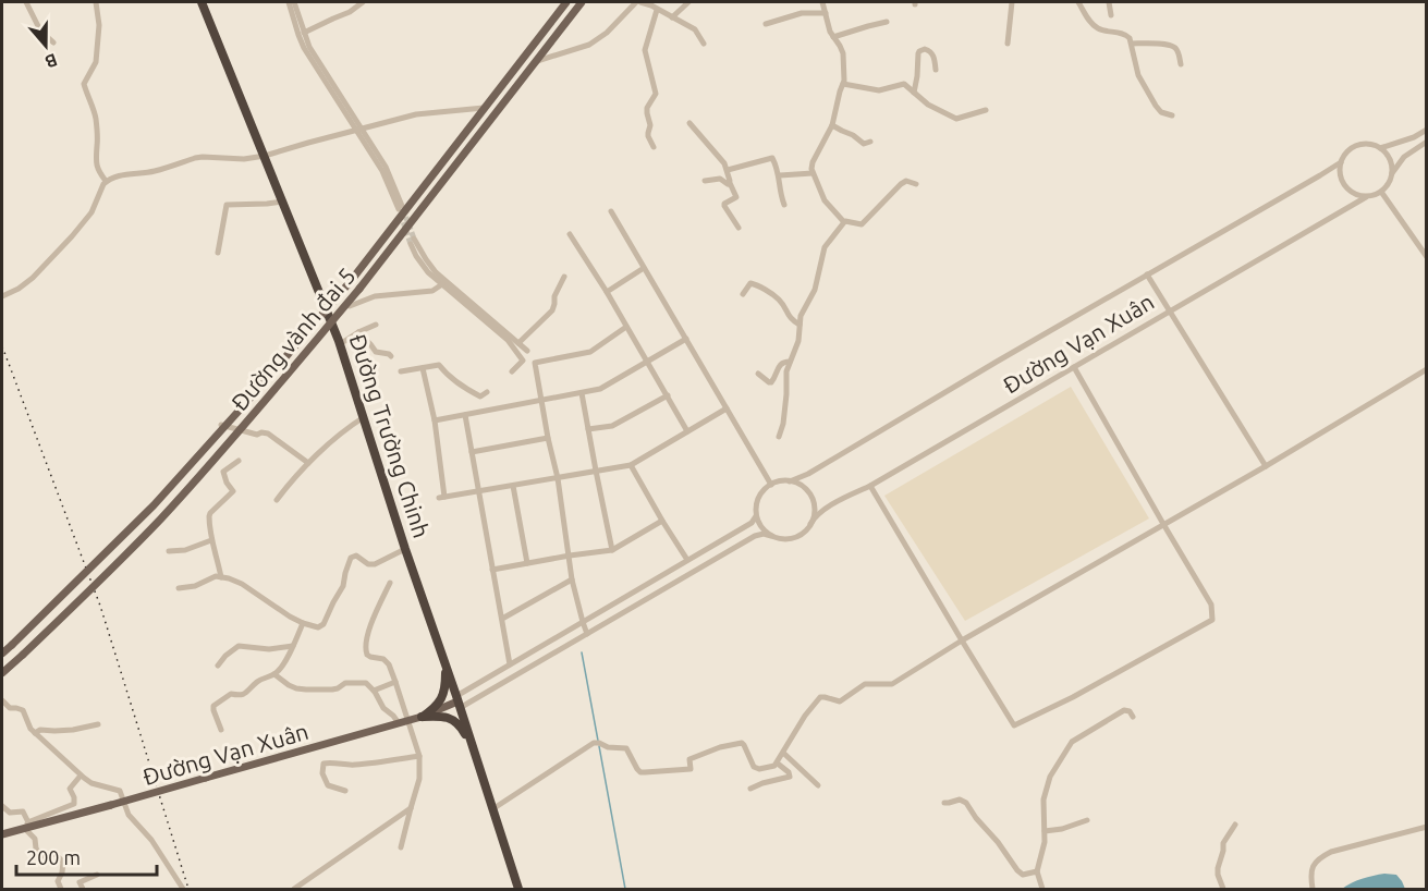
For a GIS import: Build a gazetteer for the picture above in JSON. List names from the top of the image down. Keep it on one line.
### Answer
{"streets":{"highway":["Đường Trường Chinh"],"main road":["Đường vành đai 5","Đường Vạn Xuân"]},"crossings":[["Đường Vạn Xuân","Đường Trường Chinh"]],"scale_bar":"200 m","north":"bottom"}
